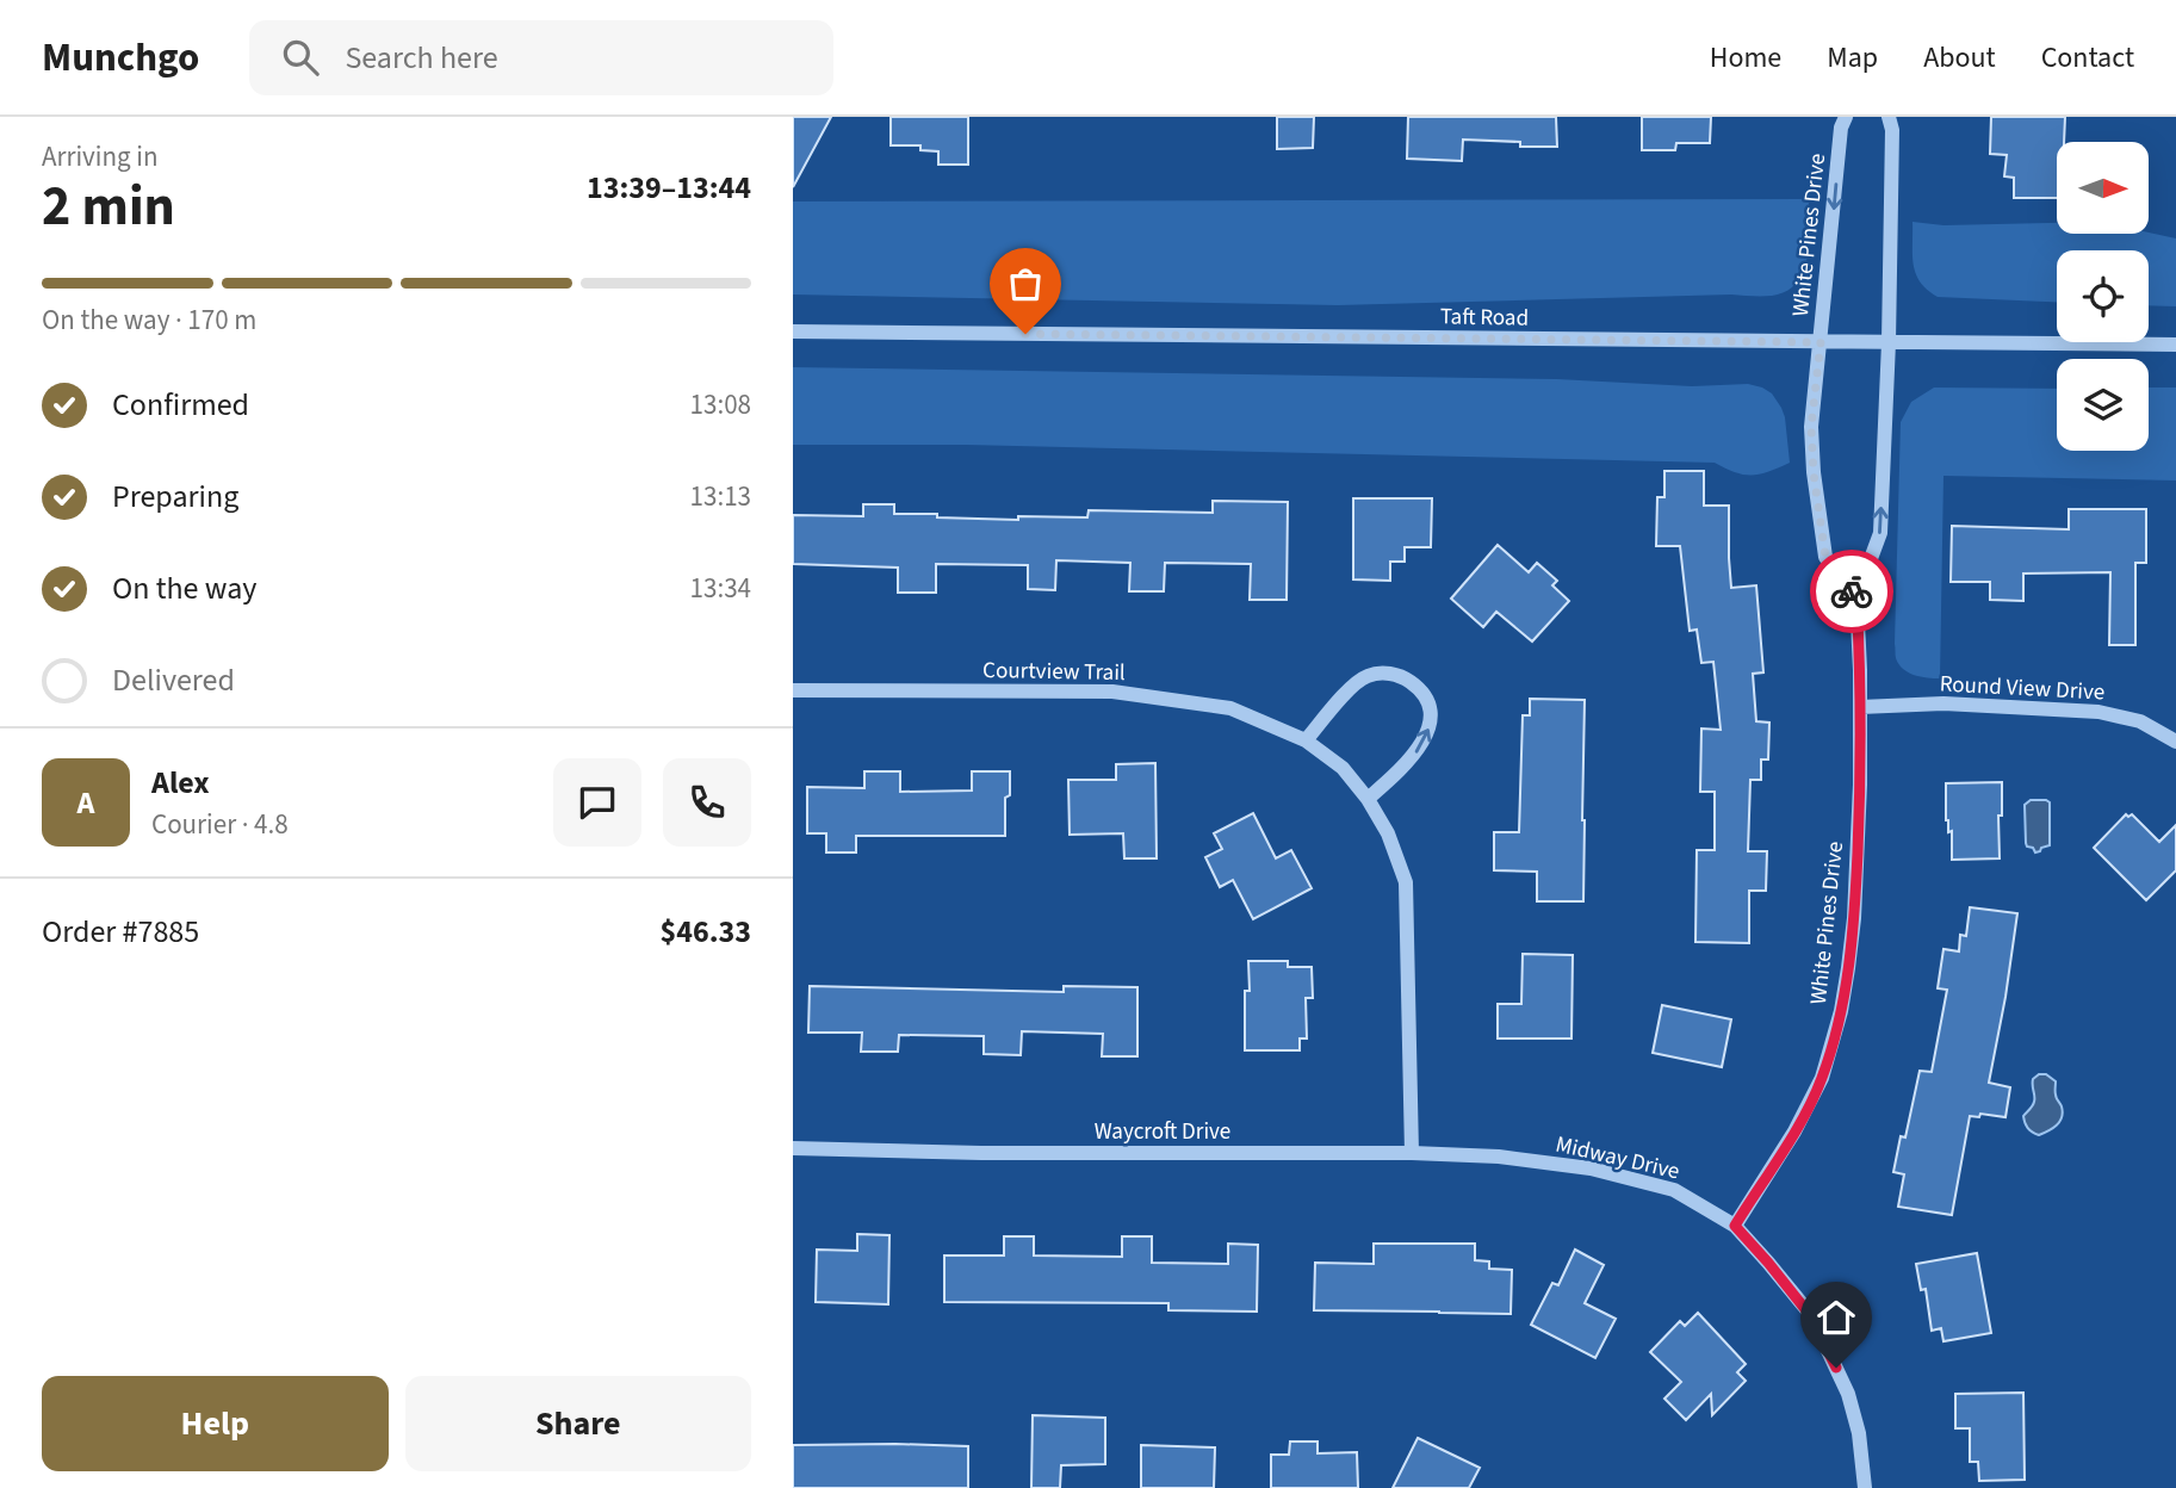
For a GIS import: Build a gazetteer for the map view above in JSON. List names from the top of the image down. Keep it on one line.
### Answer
{"streets":{"street":["White Pines Drive","Taft Road","Courtview Trail","Round View Drive","Waycroft Drive","Midway Drive"]},"crossings":[["White Pines Drive","Taft Road"],["White Pines Drive","Round View Drive"],["White Pines Drive","Midway Drive"],["Courtview Trail","Waycroft Drive"],["Waycroft Drive","Midway Drive"]],"north":"right","page":{"header":"Munchgo","search":"Search here","nav":["Home","Map","About","Contact"],"heading":["2 min","Arriving in","13:39–13:44"],"panel":["Alex","Courier · 4.8","Order #7885","$46.33"],"bar":"On the way · 170 m","list":[["Confirmed","13:08"],["Preparing","13:13"],["On the way","13:34"],"Delivered"],"round":"A","buttons":["Help","Share"]}}
